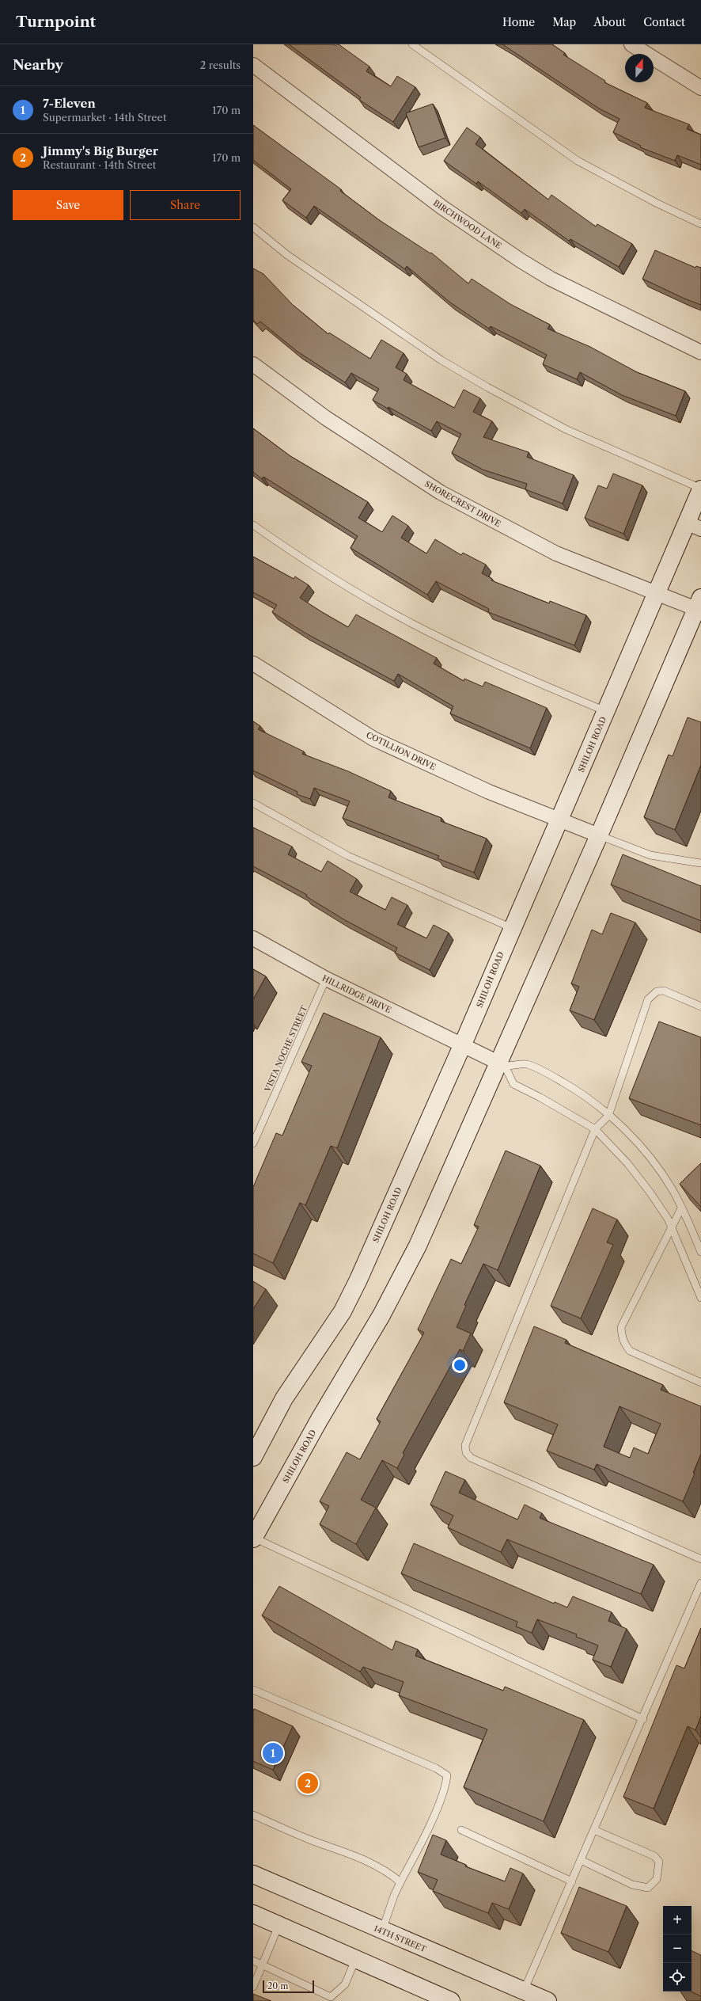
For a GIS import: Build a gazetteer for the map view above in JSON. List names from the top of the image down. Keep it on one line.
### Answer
{"streets":{"main road":["SHILOH ROAD","14TH STREET"],"street":["BIRCHWOOD LANE","SHORECREST DRIVE","COTILLION DRIVE","HILLRIDGE DRIVE"],"lane":["VISTA NOCHE STREET"]},"crossings":[["SHORECREST DRIVE","SHILOH ROAD"],["SHILOH ROAD","COTILLION DRIVE"],["SHILOH ROAD","HILLRIDGE DRIVE"],["HILLRIDGE DRIVE","VISTA NOCHE STREET"]],"scale_bar":"20 m","north":"top","page":{"header":"Turnpoint","nav":["Home","Map","About","Contact"],"heading":["Nearby","2 results"],"list":[{"mark":"1","name":"7-Eleven","note":"Supermarket · 14th Street","value":"170 m"},{"mark":"2","name":"Jimmy's Big Burger","note":"Restaurant · 14th Street","value":"170 m"}],"buttons":["Save","Share"],"pins":["1","2"],"map_buttons":["+","−"],"scale":"20 m"}}
